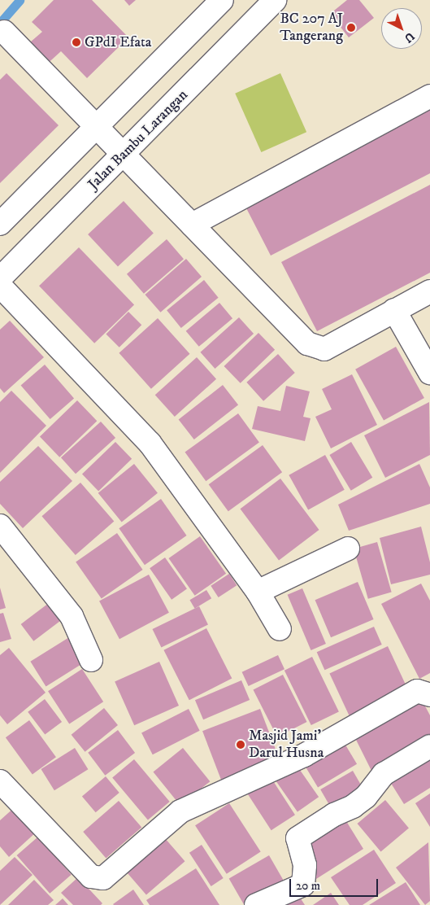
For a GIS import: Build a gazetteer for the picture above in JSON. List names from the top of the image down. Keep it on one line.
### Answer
{"streets":{"street":["Jalan Bambu Larangan"]},"places":["BC 207 AJ Tangerang","GPdI Efata","Masjid Jami' Darul Husna"],"scale_bar":"20 m","north":"bottom right"}
